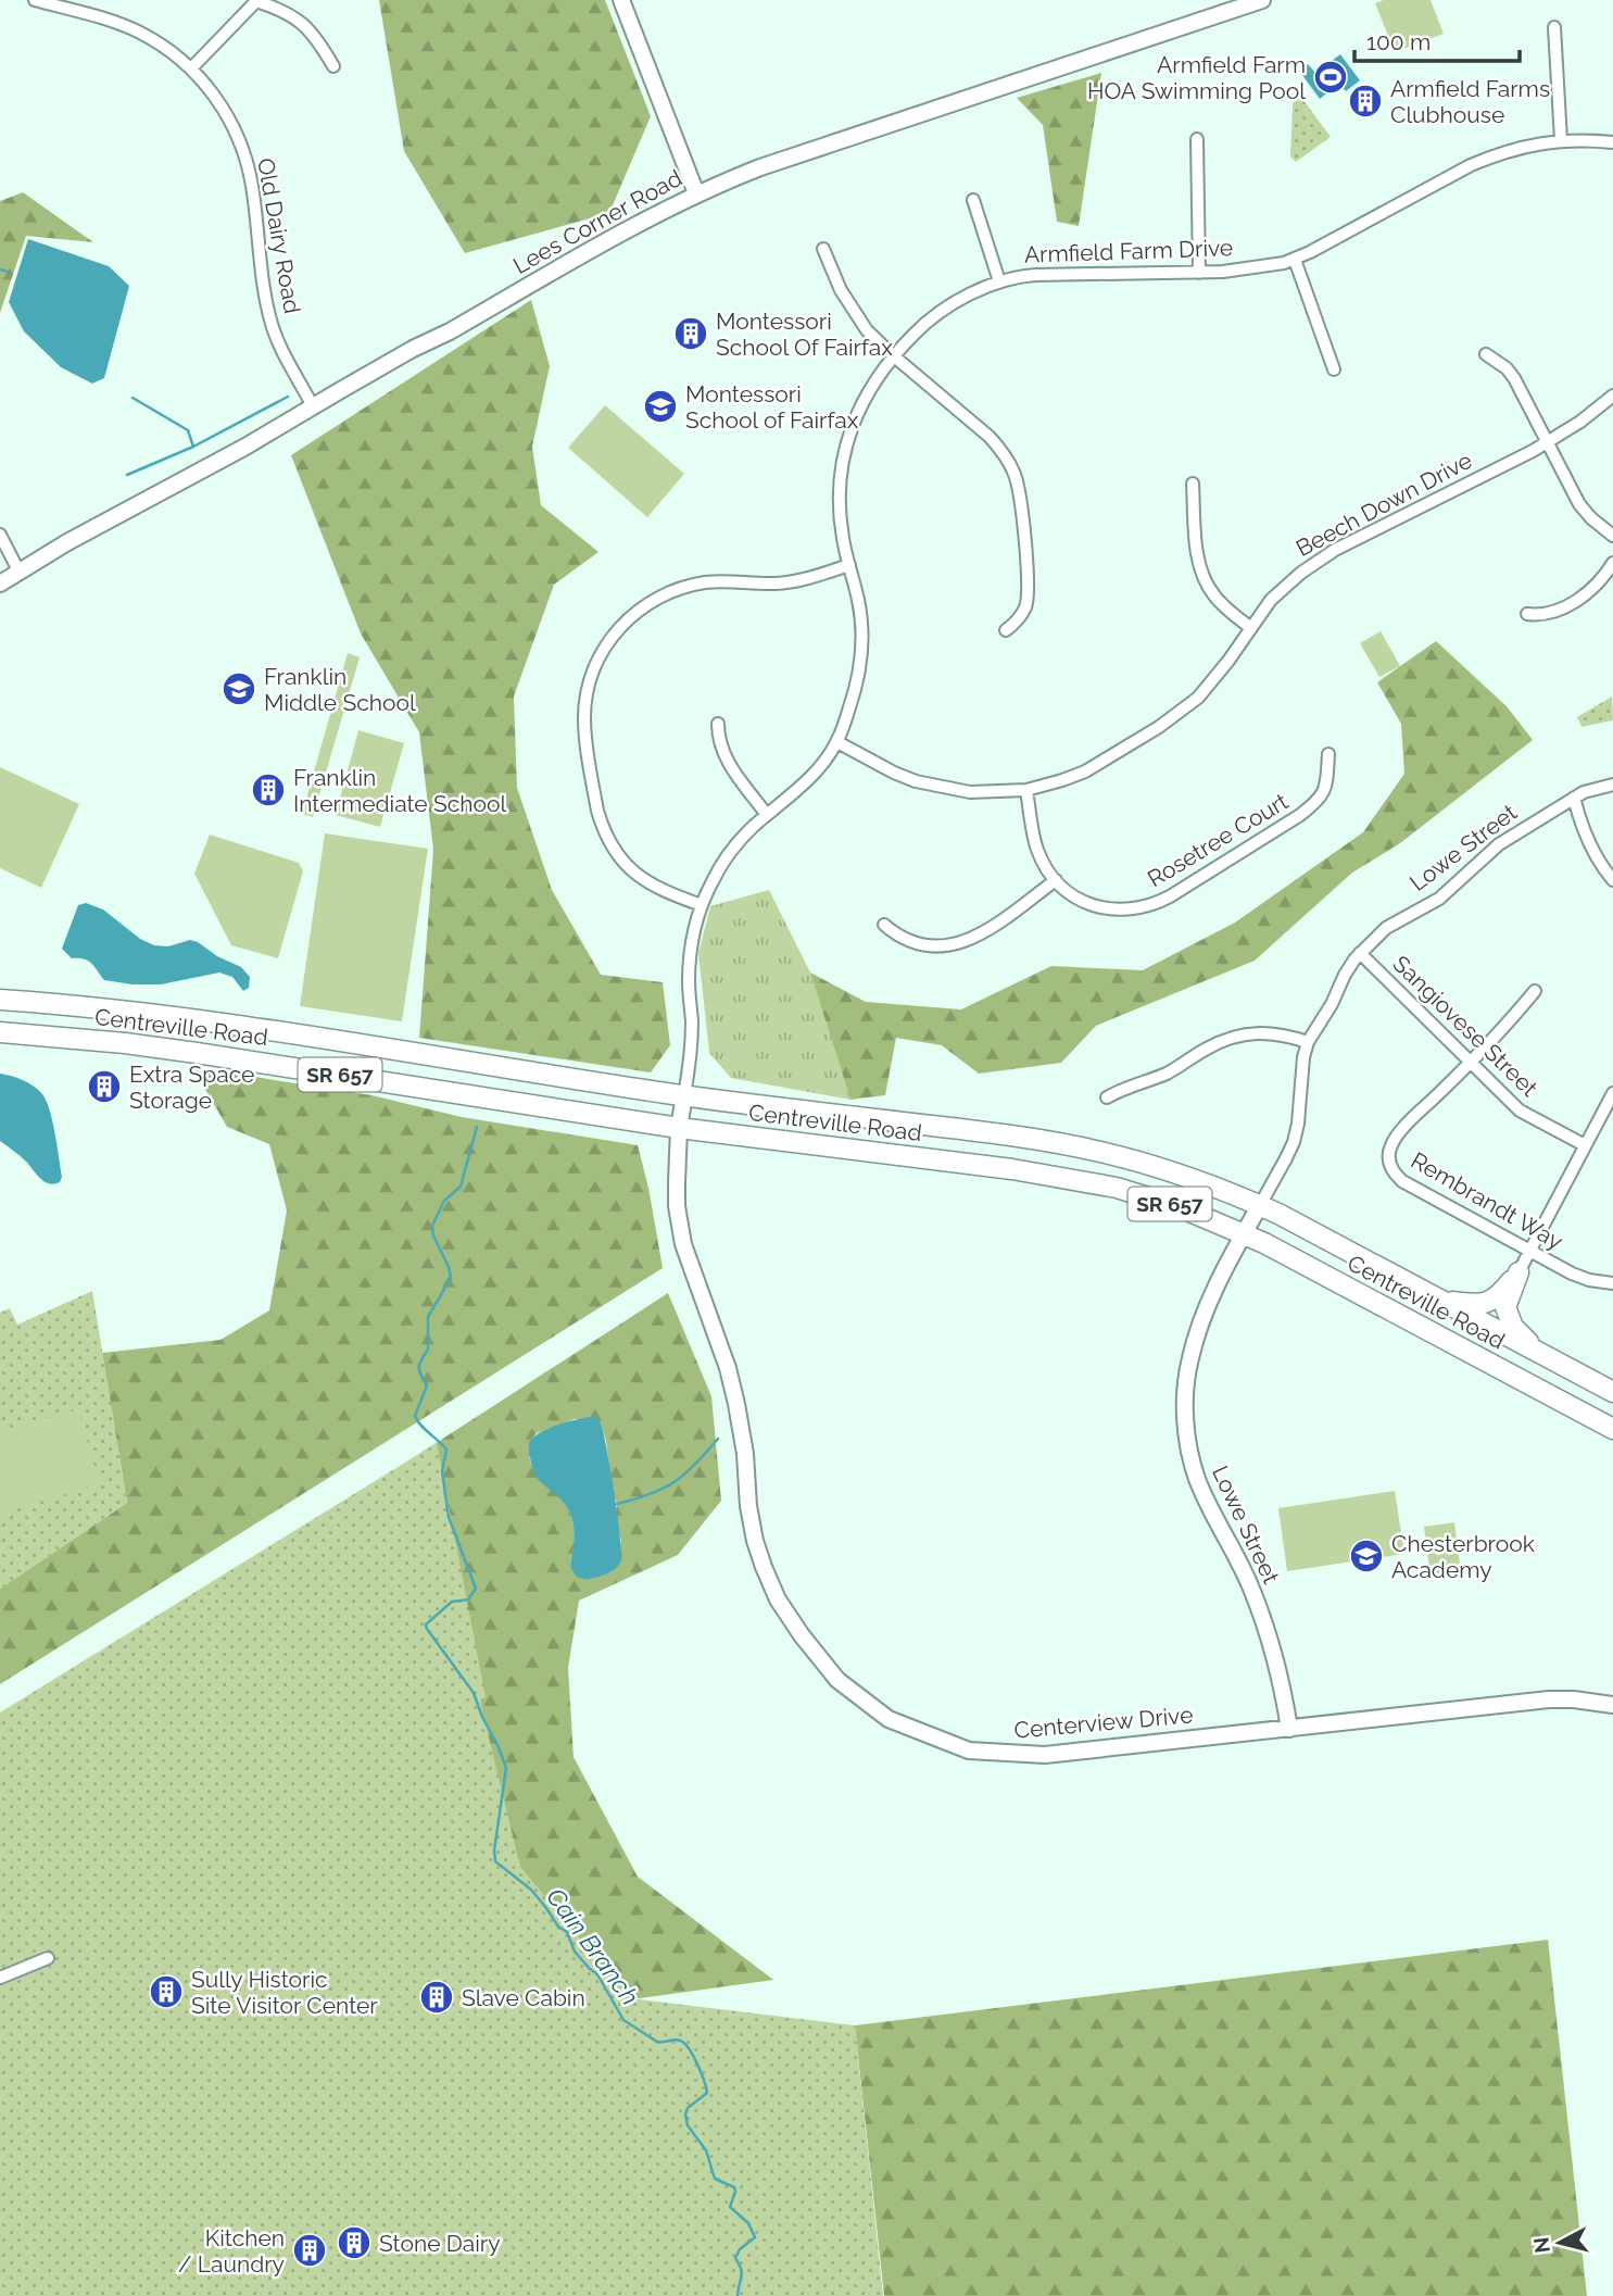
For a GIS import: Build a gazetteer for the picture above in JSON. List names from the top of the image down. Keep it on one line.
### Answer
{"streets":{"main road":["Centreville Road","SR 657"],"street":["Lees Corner Road","Old Dairy Road","Armfield Farm Drive","Beech Down Drive","Rosetree Court","Lowe Street","Sangiovese Street","Rembrandt Way","Centerview Drive"]},"crossings":[["Lees Corner Road","Old Dairy Road"],["Armfield Farm Drive","Beech Down Drive"],["Armfield Farm Drive","Centreville Road"],["Armfield Farm Drive","Centerview Drive"],["Beech Down Drive","Rosetree Court"],["Lowe Street","Sangiovese Street"],["Lowe Street","Centreville Road"],["Lowe Street","Centerview Drive"],["Sangiovese Street","Rembrandt Way"],["Centreville Road","Centerview Drive"]],"water":["Cain Branch"],"places":{"sports":["Armfield Farm HOA Swimming Pool"],"building":["Armfield Farms Clubhouse","Montessori School Of Fairfax","Franklin Intermediate School","Extra Space Storage","Sully Historic Site Visitor Center","Slave Cabin","Stone Dairy","Kitchen / Laundry"],"school or university":["Montessori School of Fairfax","Franklin Middle School","Chesterbrook Academy"]},"scale_bar":"100 m","north":"left"}
